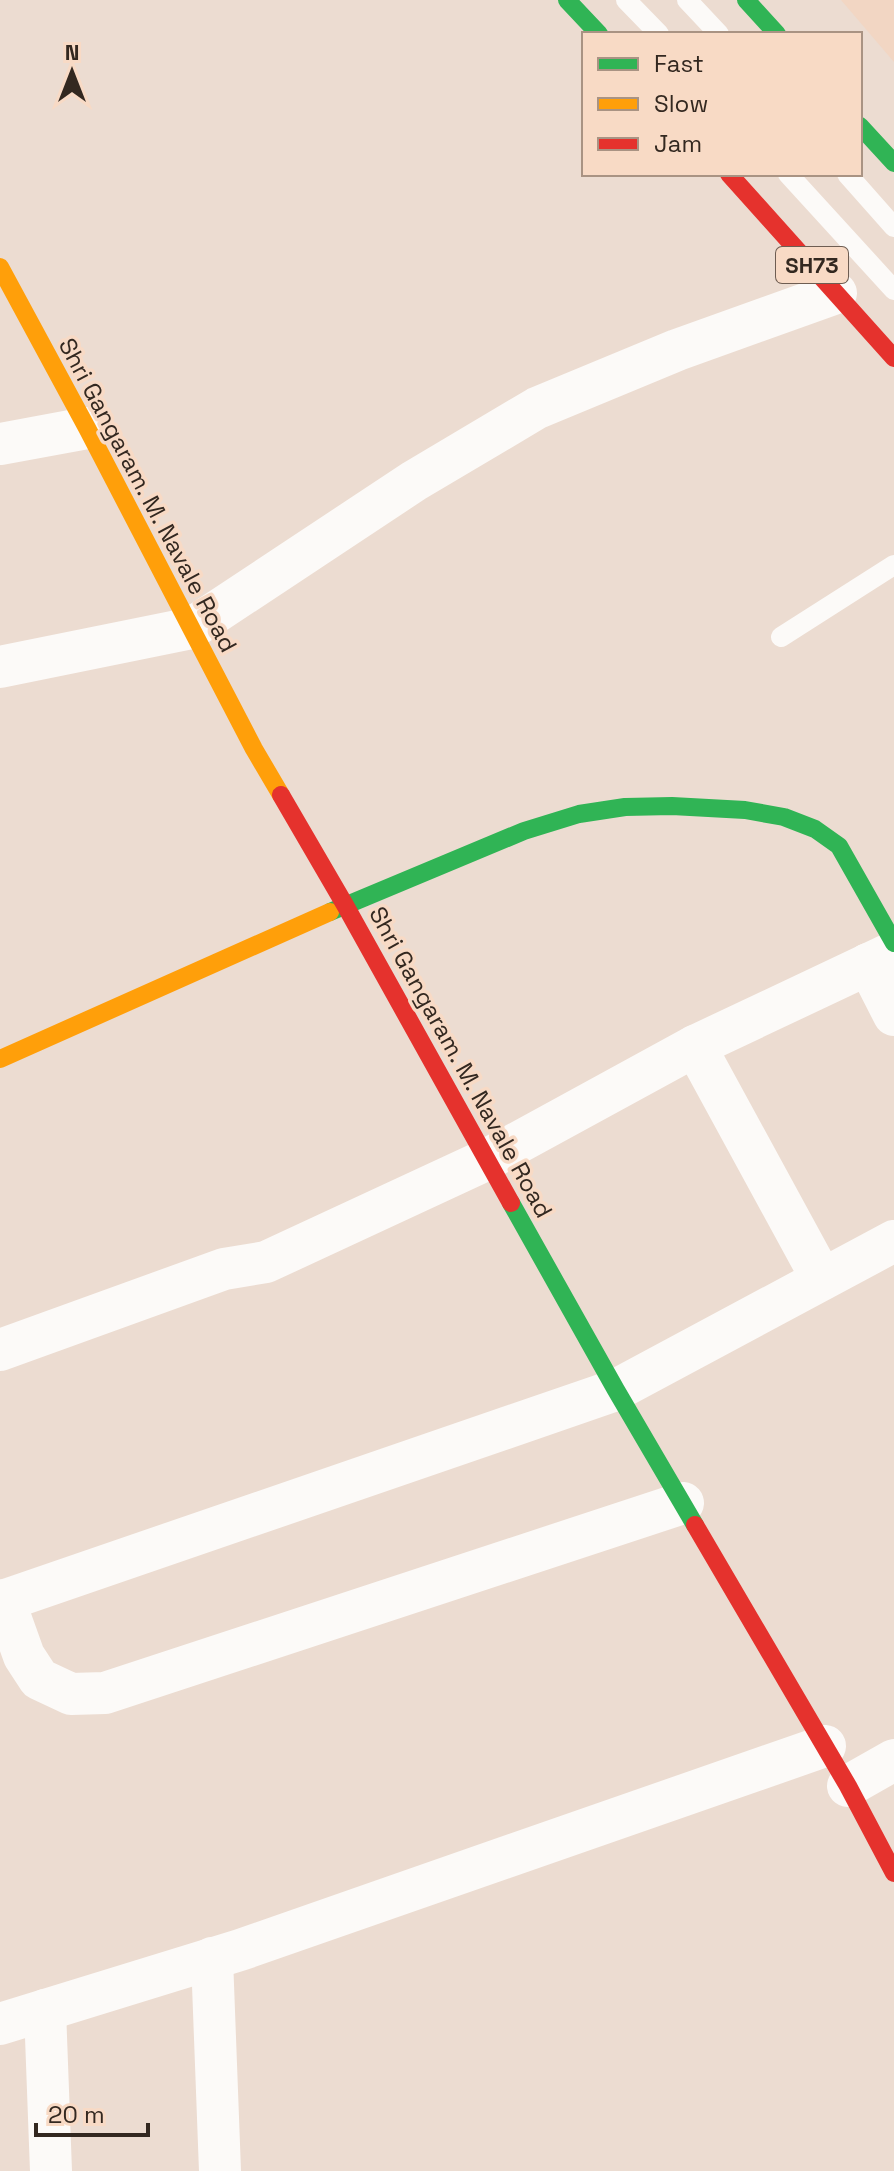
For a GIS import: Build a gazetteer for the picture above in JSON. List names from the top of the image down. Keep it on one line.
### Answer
{"streets":{"main road":["SH73","Shri Gangaram. M. Navale Road"]},"legend":["Fast","Slow","Jam"],"scale_bar":"20 m","north":"top"}
